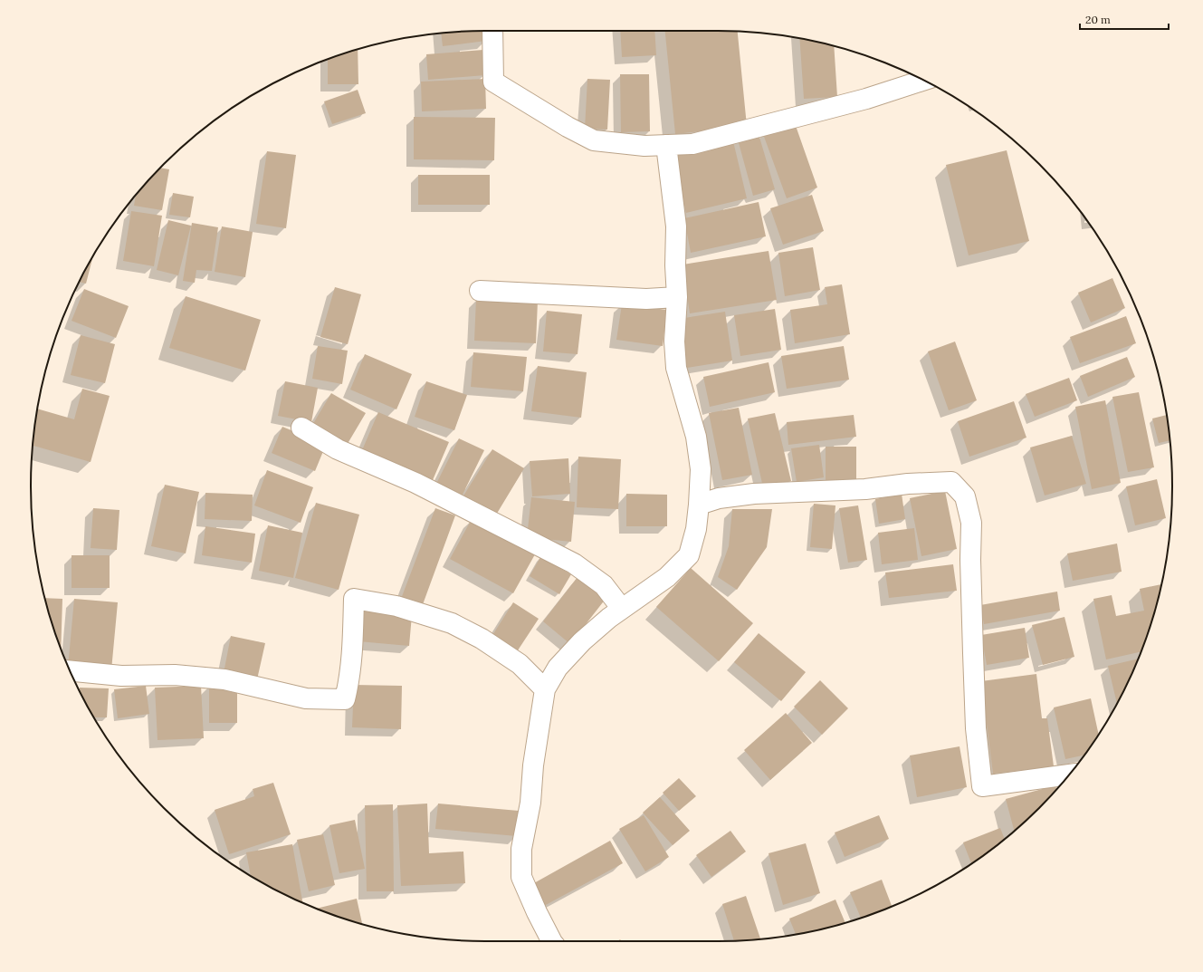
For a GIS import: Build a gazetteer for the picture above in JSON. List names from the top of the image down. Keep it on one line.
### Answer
{"scale_bar":"20 m"}
